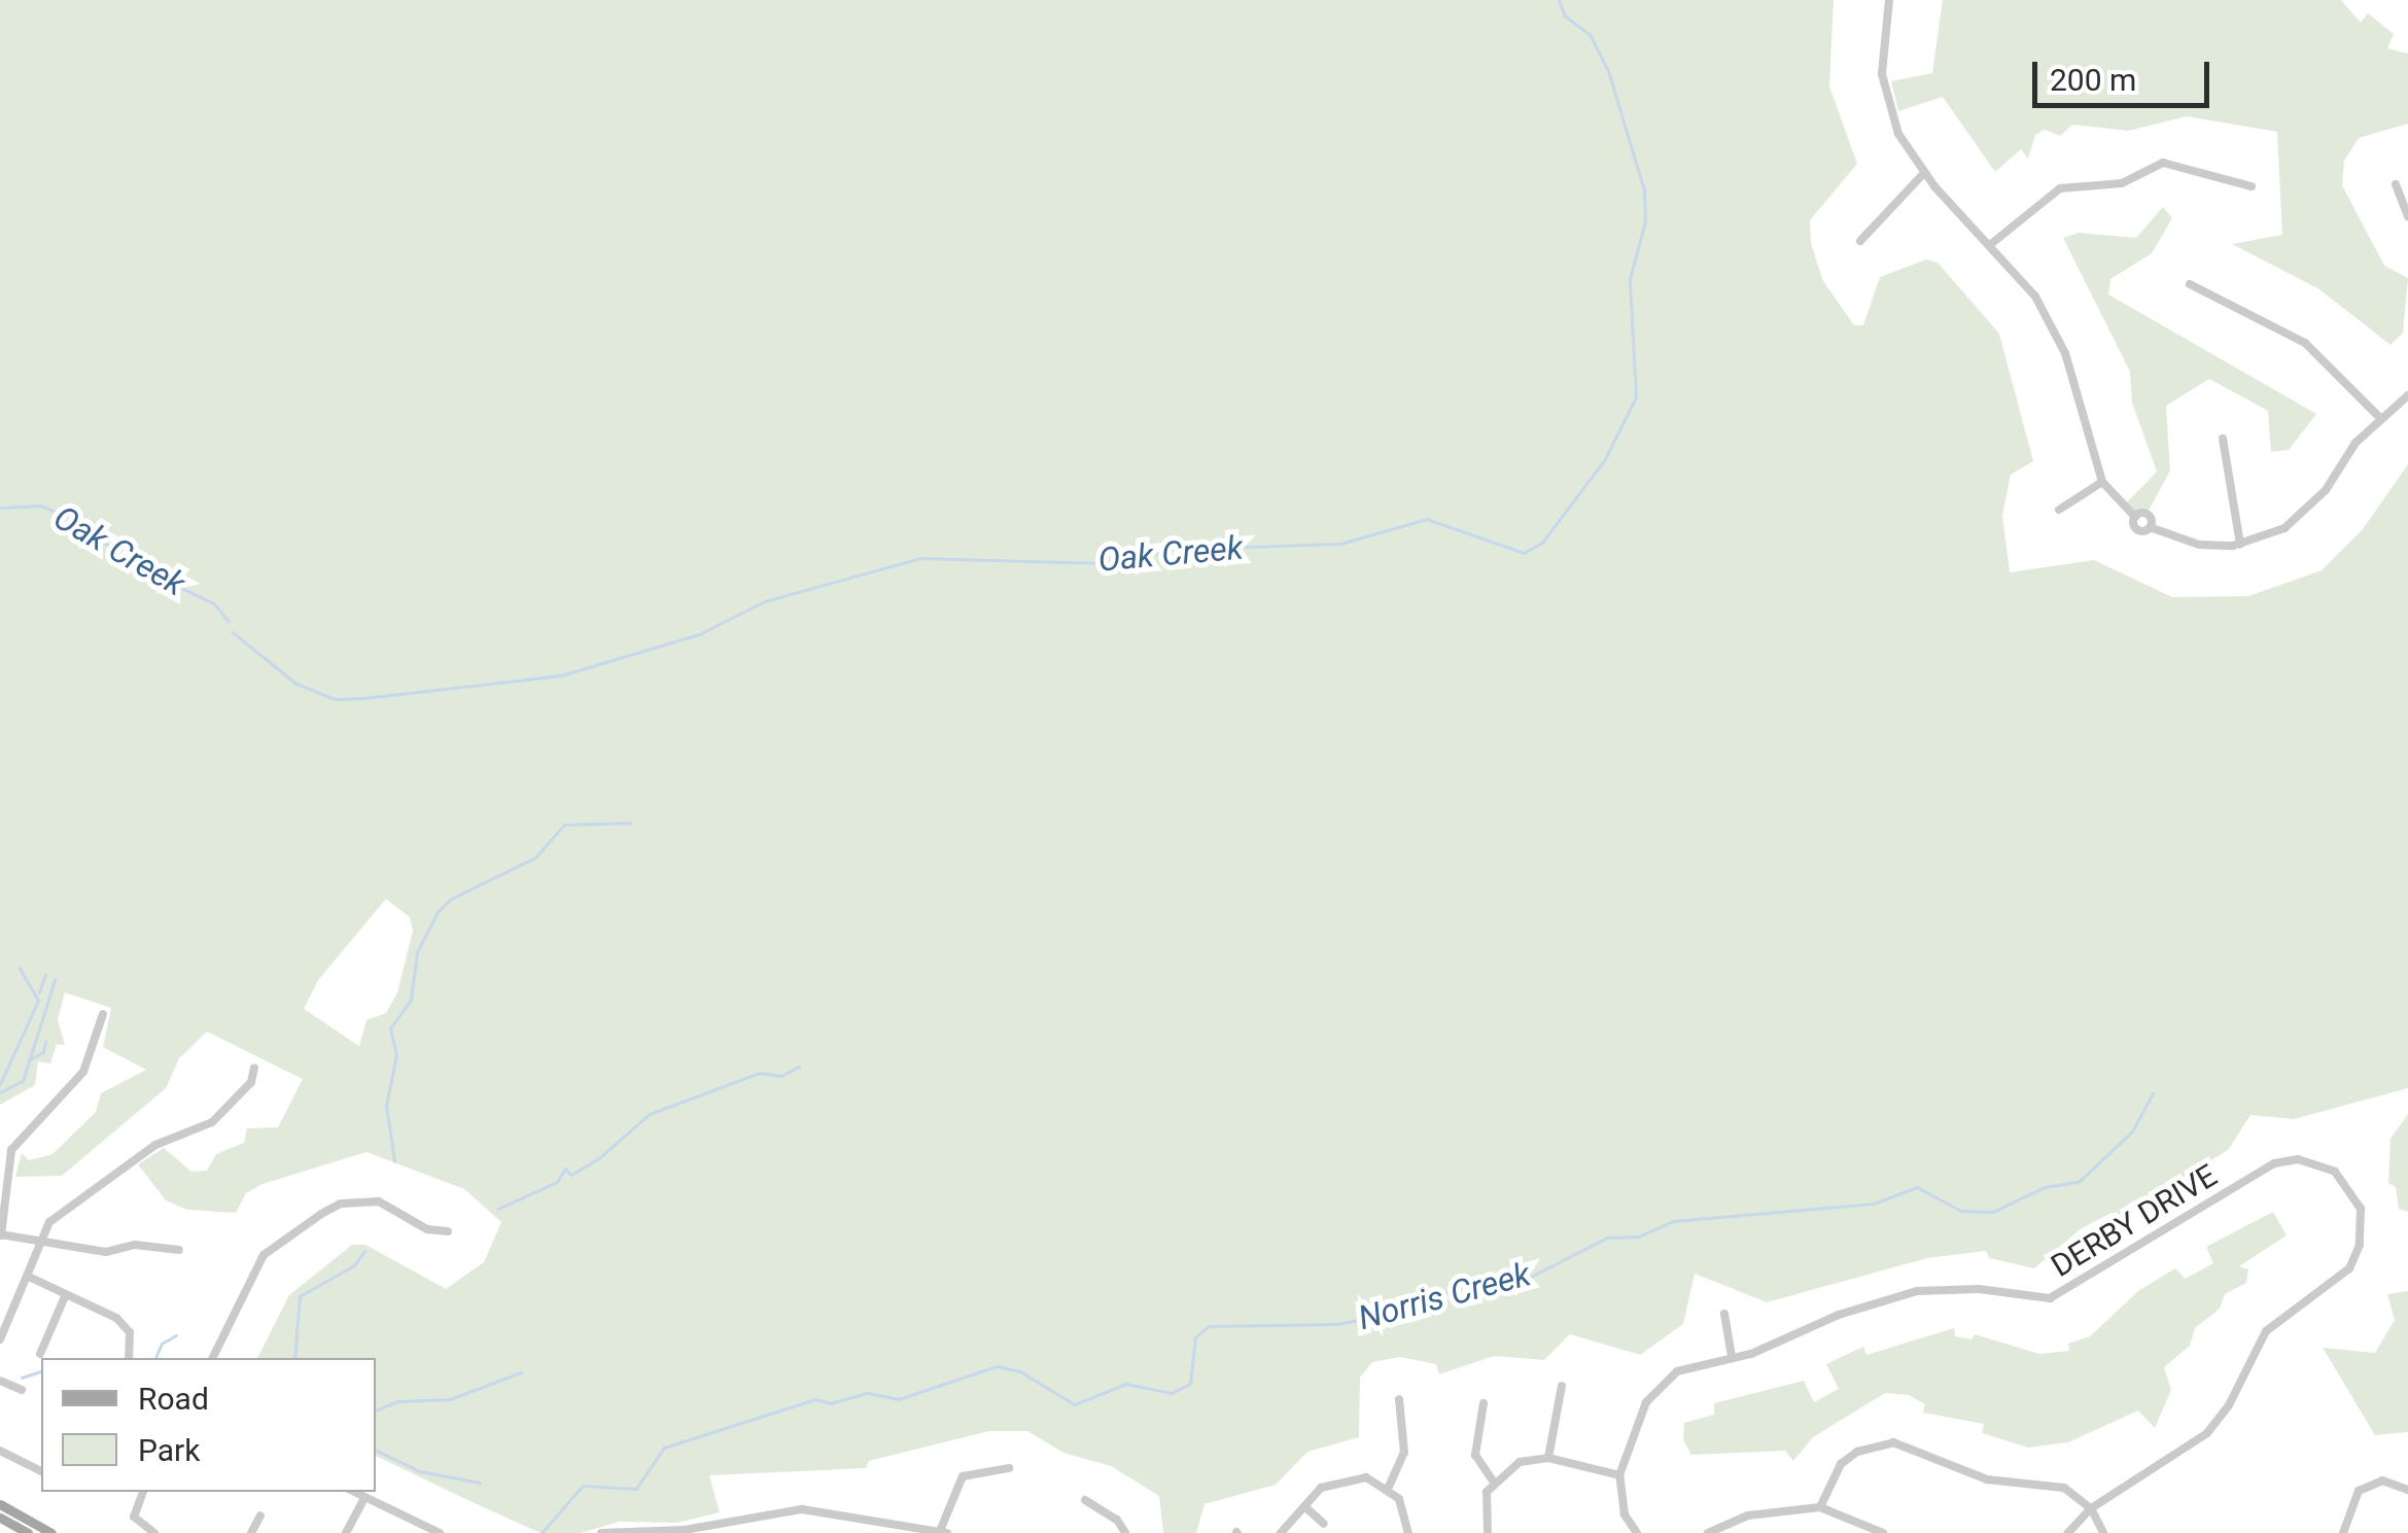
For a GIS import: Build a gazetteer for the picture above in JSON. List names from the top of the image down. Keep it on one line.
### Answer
{"streets":{"street":["DERBY DRIVE"]},"water":["Oak Creek","Norris Creek"],"legend":["Road","Park"],"scale_bar":"200 m"}
